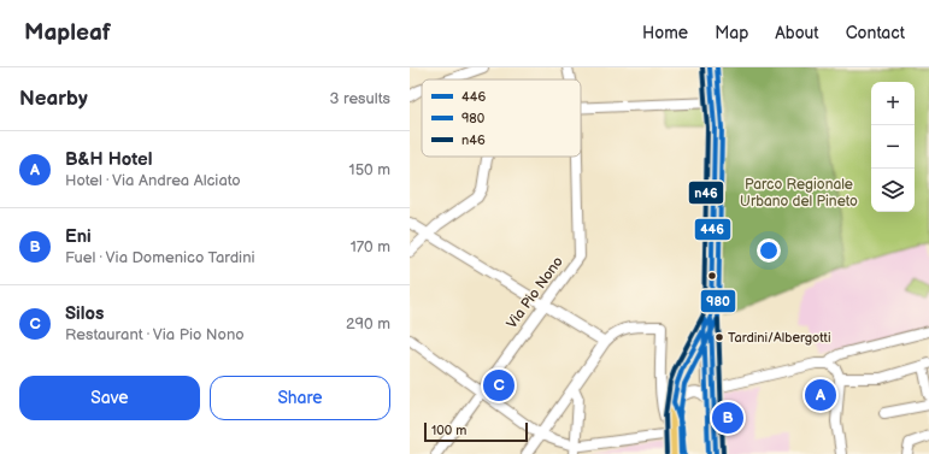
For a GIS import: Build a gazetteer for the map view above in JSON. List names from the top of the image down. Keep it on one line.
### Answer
{"streets":{"street":["Via Pio Nono"]},"parks":["Parco Regionale Urbano del Pineto"],"places":["Tardini/Albergotti"],"lines":["transit line 446","transit line 980","transit line n46"],"legend":["446","980","n46"],"scale_bar":"100 m","page":{"header":"Mapleaf","nav":["Home","Map","About","Contact"],"heading":["Nearby","3 results"],"map_buttons":["+","−"],"list":[{"mark":"A","name":"B&H Hotel","note":"Hotel · Via Andrea Alciato","value":"150 m"},{"mark":"B","name":"Eni","note":"Fuel · Via Domenico Tardini","value":"170 m"},{"mark":"C","name":"Silos","note":"Restaurant · Via Pio Nono","value":"290 m"}],"buttons":["Save","Share"],"pins":["C","A","B"],"scale":"100 m"}}
